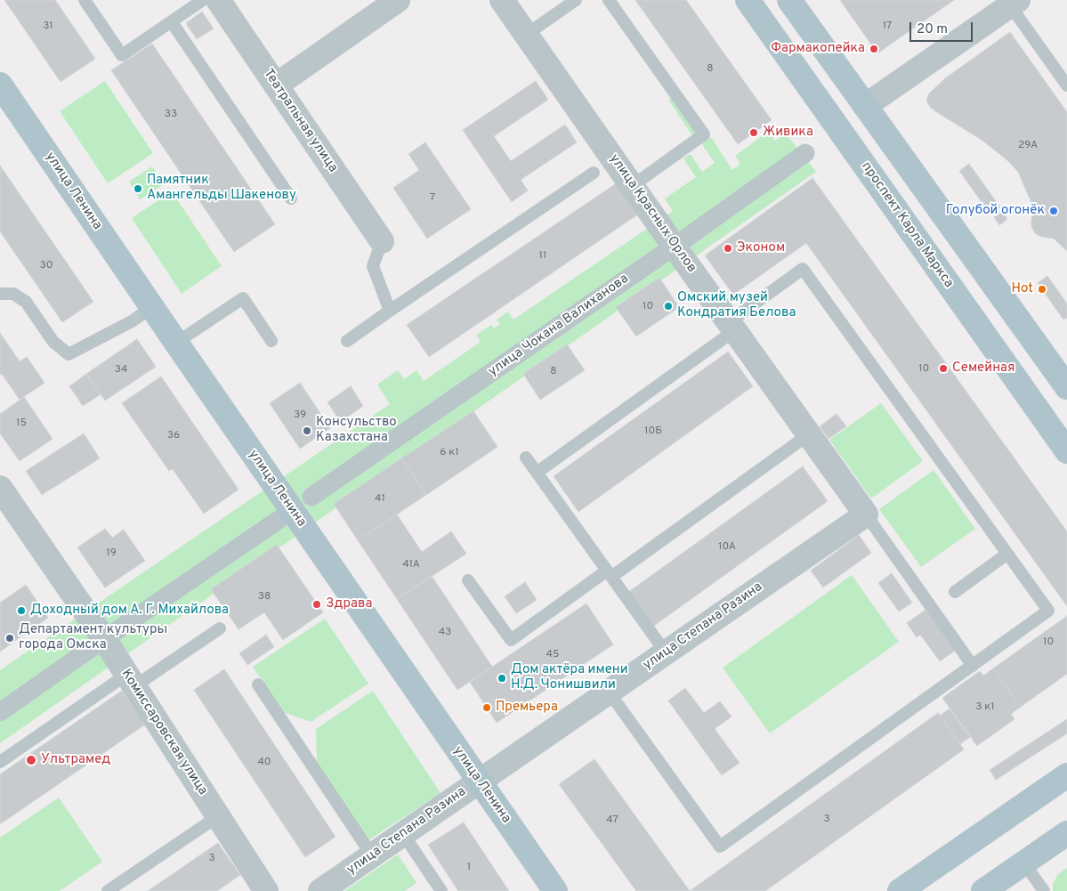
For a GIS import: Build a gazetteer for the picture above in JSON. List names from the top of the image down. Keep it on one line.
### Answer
{"streets":{"main road":["улица Ленина","проспект Карла Маркса"],"street":["Театральная улица","улица Красных Орлов","улица Чокана Валиханова","улица Степана Разина","Комиссаровская улица"]},"crossings":[["улица Ленина","улица Степана Разина"],["улица Красных Орлов","улица Чокана Валиханова"],["улица Красных Орлов","улица Степана Разина"]],"places":["Фармакопейка","Живика","Памятник Амангельды Шакенову","Голубой огонёк","Эконом","Hot","Омский музей Кондратия Белова","Семейная","Консульство Казахстана","Здрава","Доходный дом А. Г. Михайлова","Департамент культуры города Омска","Дом актёра имени Н.Д. Чонишвили","Премьера","Ультрамед"],"house_numbers":["31","17","8","33","29А","7","11","30","10","10","34","8","39","15","10Б","36","6 к1","41","10А","19","41А","38","43","10","45","3 к1","40","3","47","3","1"],"scale_bar":"20 m"}
